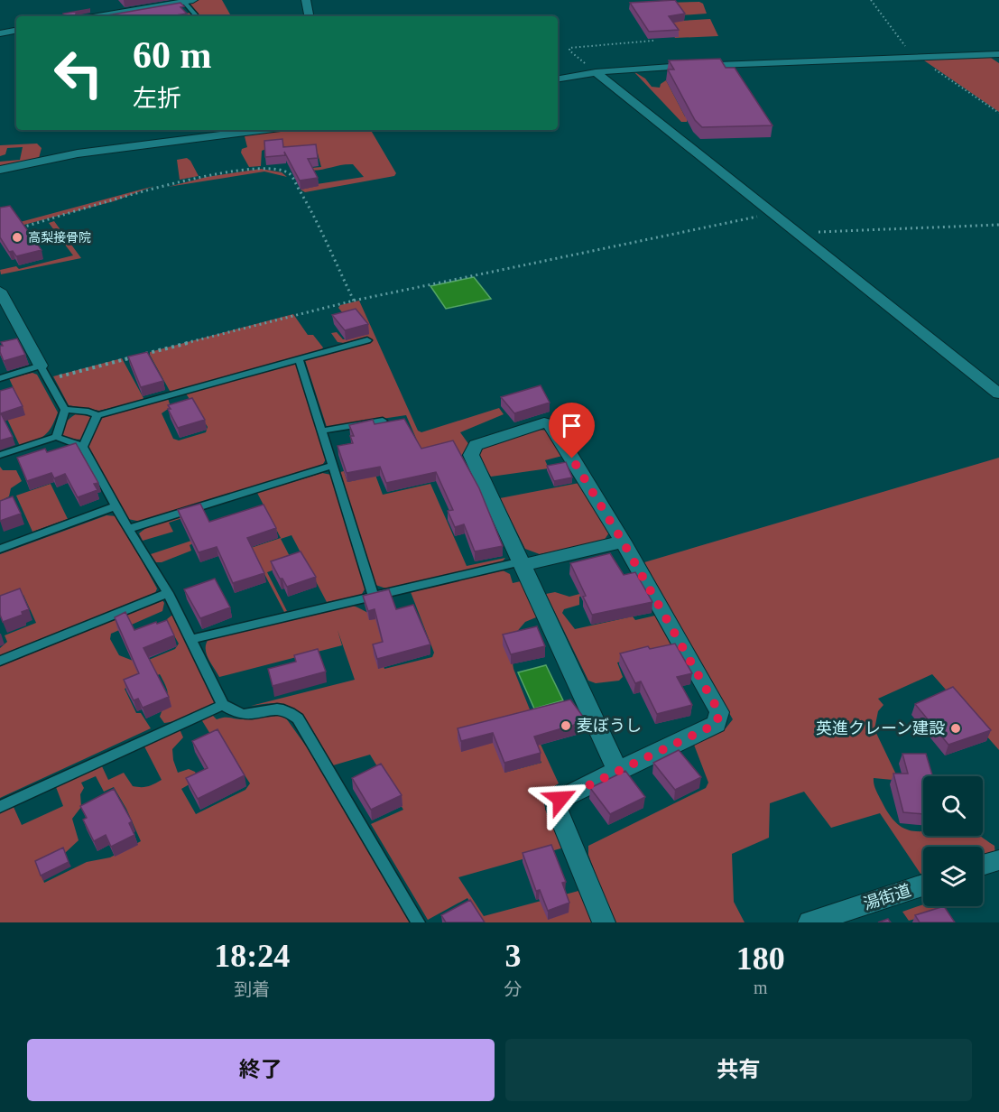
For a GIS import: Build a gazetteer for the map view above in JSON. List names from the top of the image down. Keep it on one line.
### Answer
{"streets":{"street":["湯街道"]},"places":["高梨接骨院","麦ぼうし","英進クレーン建設"],"page":{"turn":["60 m","左折"],"eta":["18:24","到着","3","分","180","m"],"buttons":["終了","共有"]}}
